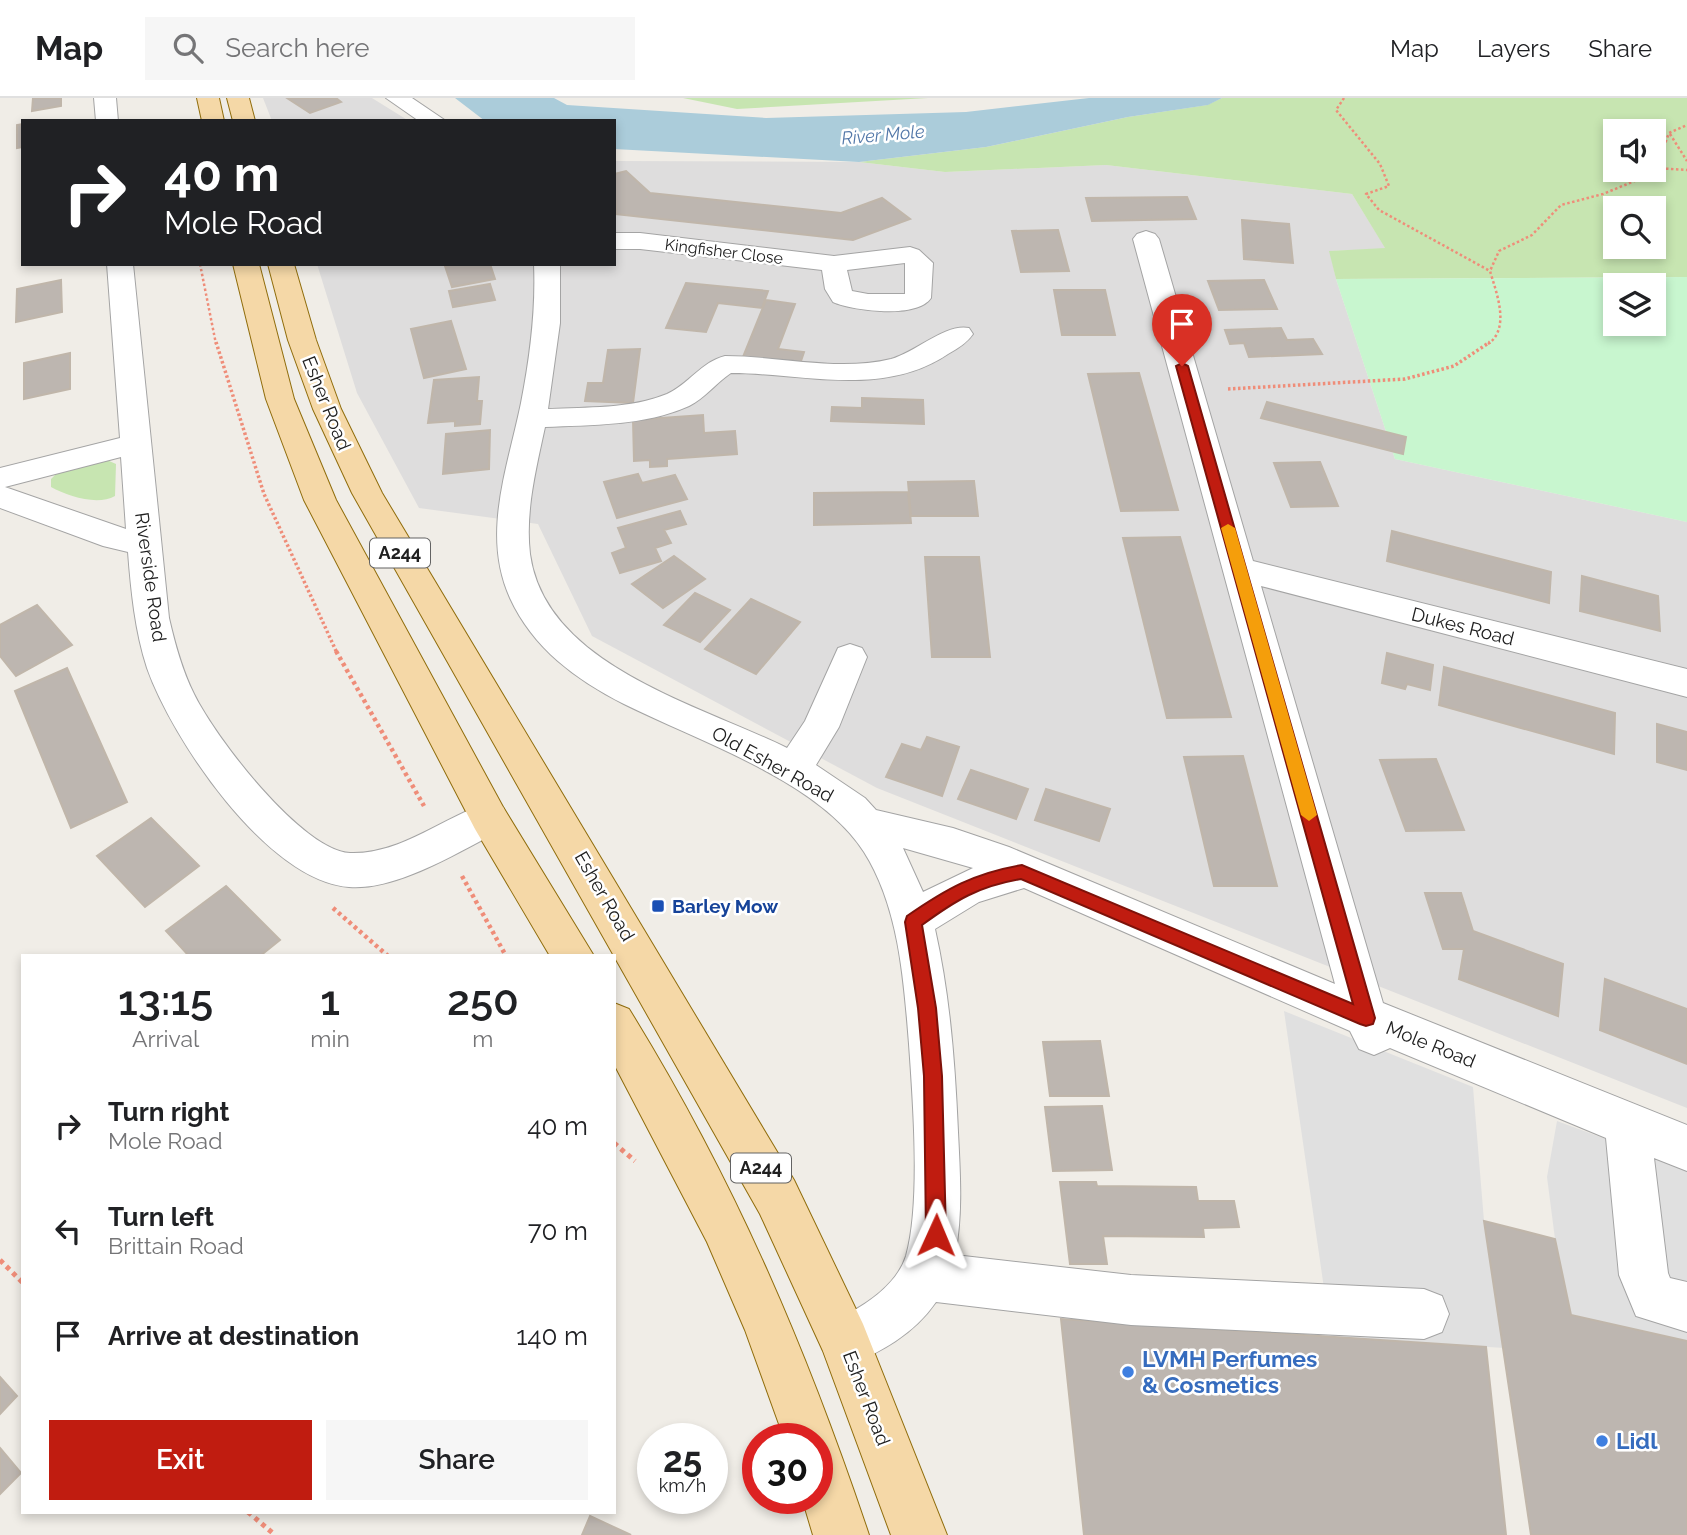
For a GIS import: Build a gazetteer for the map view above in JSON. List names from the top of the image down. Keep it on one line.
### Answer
{"streets":{"main road":["Esher Road","A244"],"street":["Kingfisher Close","Riverside Road","Dukes Road","Old Esher Road","Mole Road"]},"crossings":[["Esher Road","Riverside Road"],["Esher Road","Old Esher Road"],["Old Esher Road","Mole Road"]],"water":["River Mole"],"places":{"transit":["Barley Mow"],"other":["LVMH Perfumes & Cosmetics","Lidl"]},"page":{"header":"Map","search":"Search here","nav":["Map","Layers","Share"],"turn":["40 m","Mole Road"],"eta":["13:15","Arrival","1","min","250","m"],"list":[{"name":"Turn right","note":"Mole Road","value":"40 m"},{"name":"Turn left","note":"Brittain Road","value":"70 m"},{"name":"Arrive at destination","value":"140 m"}],"buttons":["Exit","Share"],"speed":"25 km/h","limit":"30"}}
